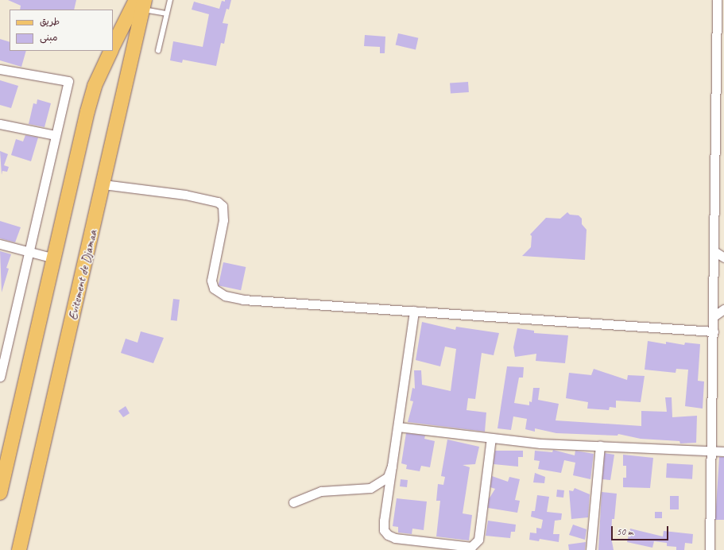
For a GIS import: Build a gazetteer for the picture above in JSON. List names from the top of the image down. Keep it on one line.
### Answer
{"streets":{"main road":["Evitement de Djamaa"]},"legend":["طريق","مبنى"],"scale_bar":"50 m"}
